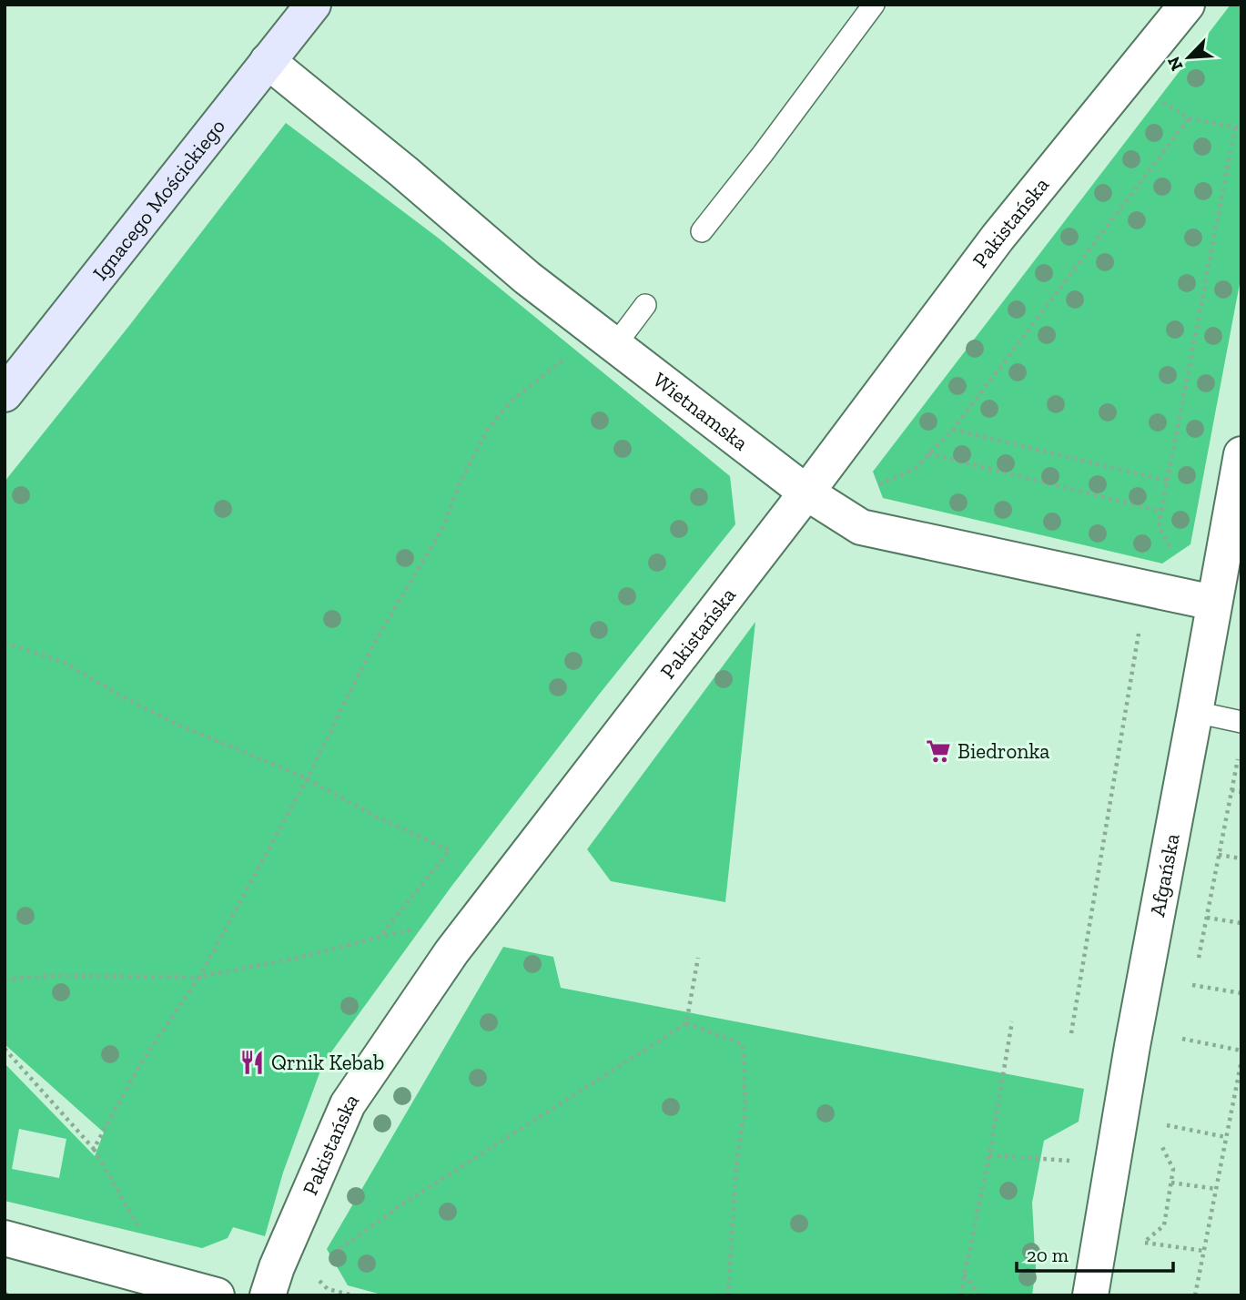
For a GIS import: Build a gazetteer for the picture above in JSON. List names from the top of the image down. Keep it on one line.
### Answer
{"streets":{"street":["Ignacego Mościckiego","Pakistańska","Wietnamska","Afgańska"]},"crossings":[["Ignacego Mościckiego","Wietnamska"],["Pakistańska","Wietnamska"],["Wietnamska","Afgańska"]],"places":{"supermarket":["Biedronka"],"restaurant":["Qrnik Kebab"]},"scale_bar":"20 m","north":"bottom left"}
